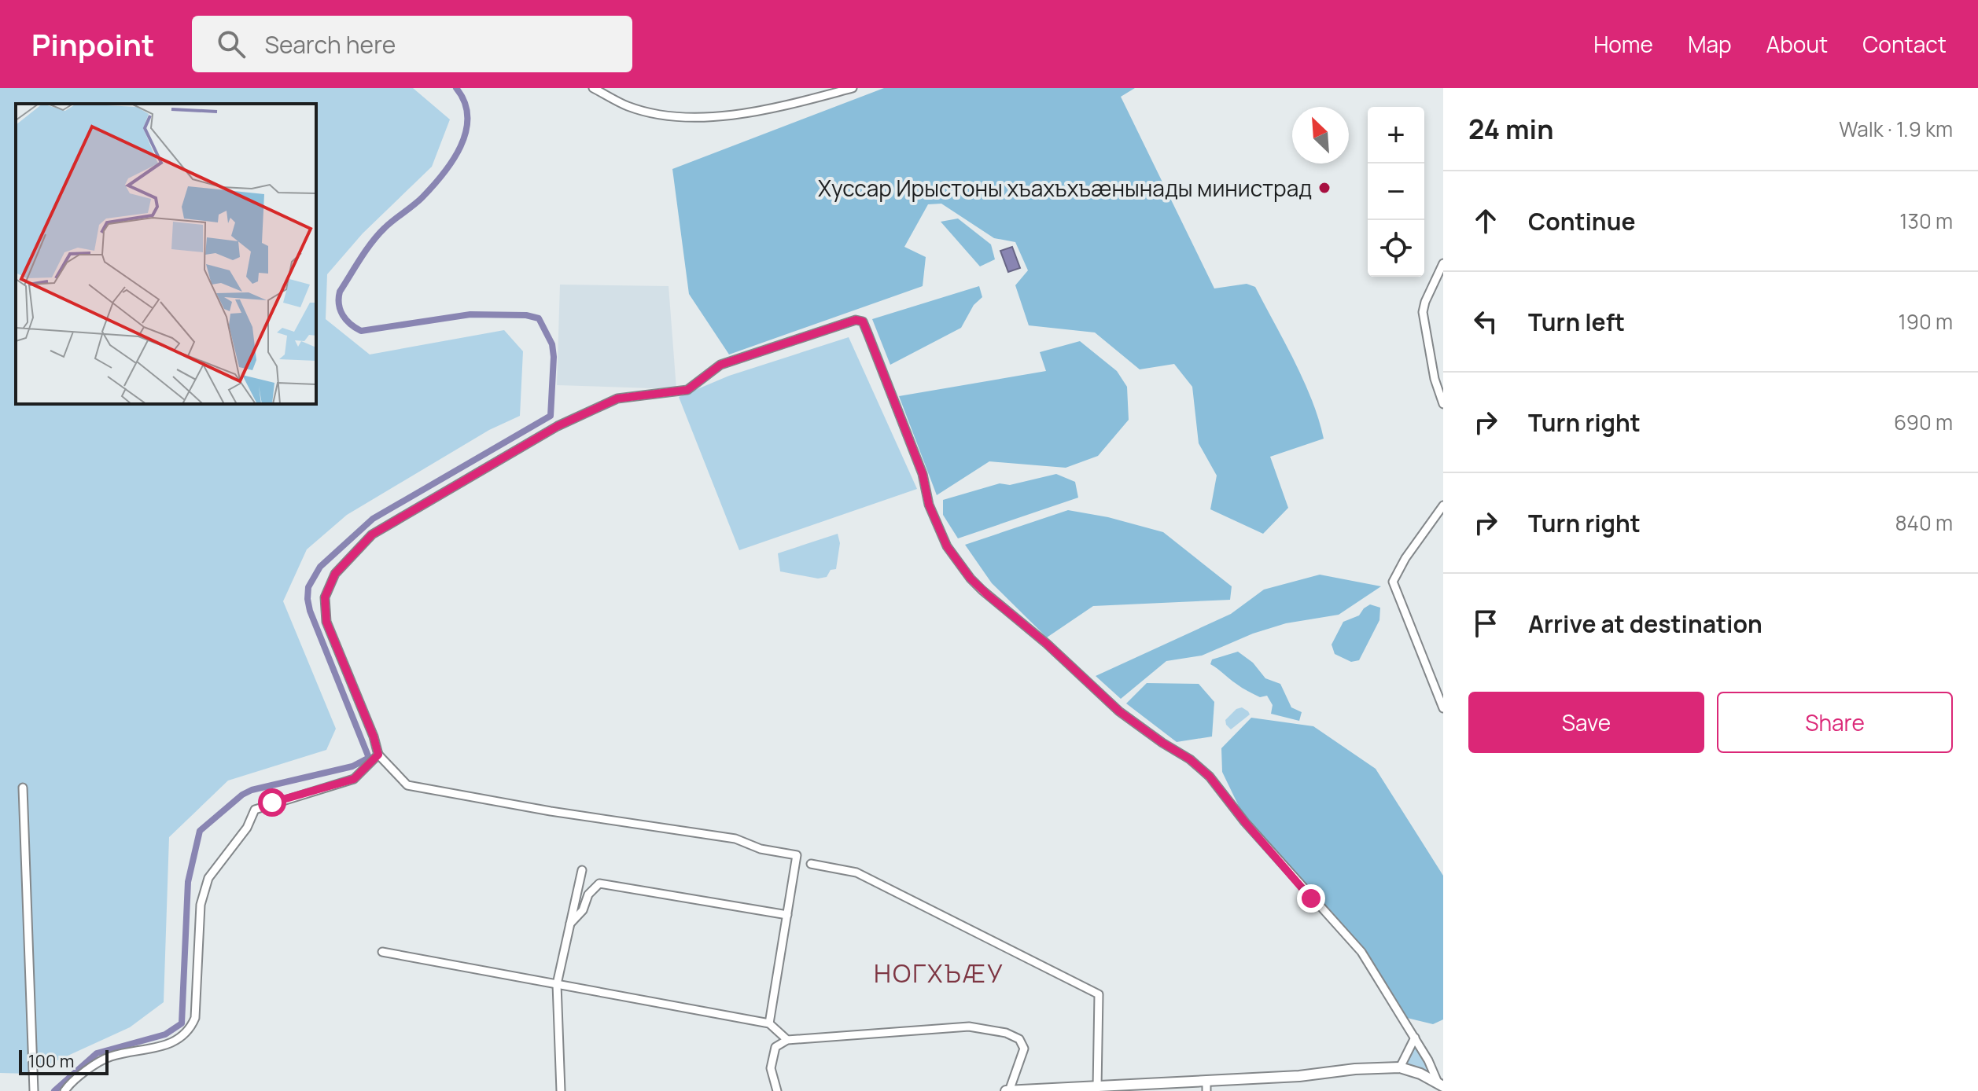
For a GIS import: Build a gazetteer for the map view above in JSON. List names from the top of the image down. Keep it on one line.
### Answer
{"districts":["НОГХЪÆУ"],"places":["Хуссар Ирыстоны хъахъхъæнынады министрад"],"scale_bar":"100 m","north":"top left","page":{"header":"Pinpoint","search":"Search here","nav":["Home","Map","About","Contact"],"heading":["24 min","Walk · 1.9 km"],"map_buttons":["+","−"],"list":[["Continue","130 m"],["Turn left","190 m"],["Turn right","690 m"],["Turn right","840 m"],"Arrive at destination"],"buttons":["Save","Share"],"scale":"100 m"}}
